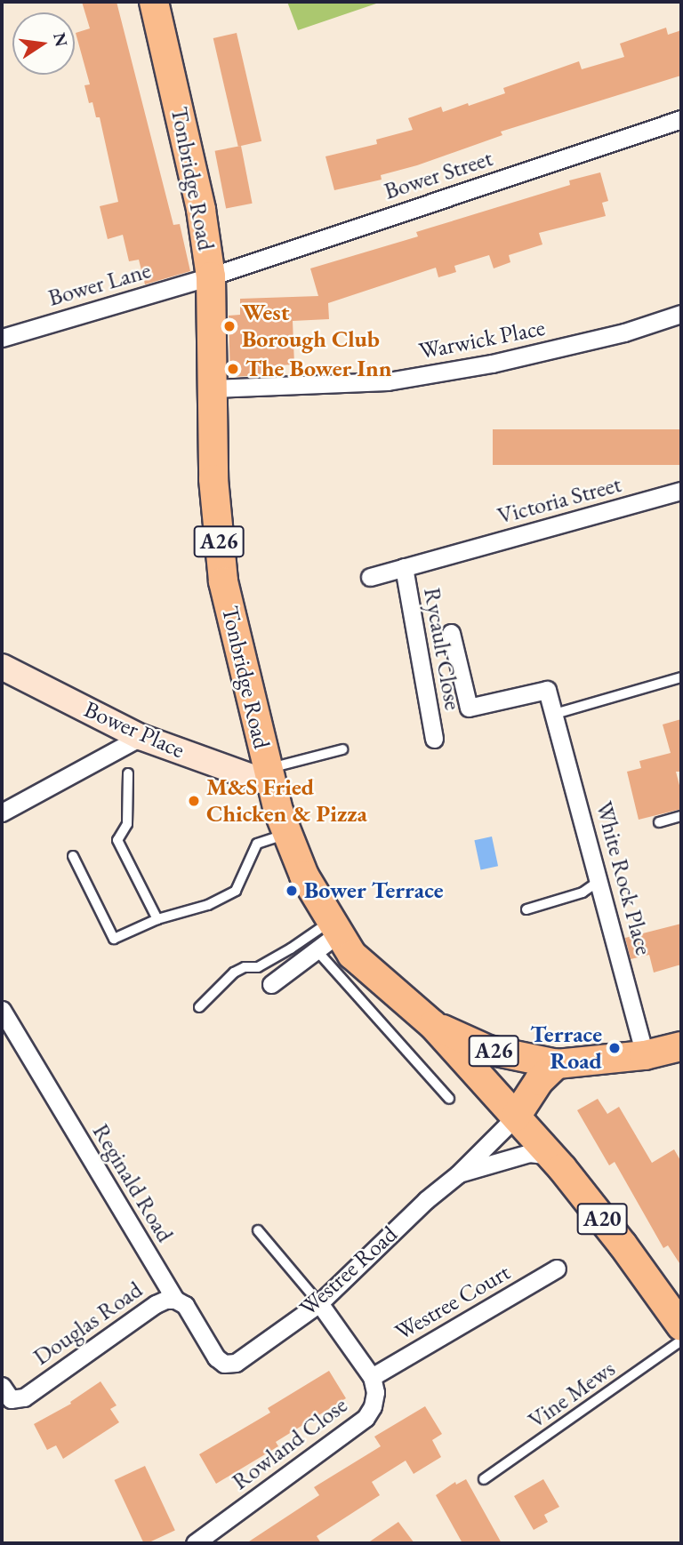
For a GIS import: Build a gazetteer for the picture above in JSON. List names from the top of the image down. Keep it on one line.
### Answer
{"streets":{"main road":["Tonbridge Road","A26","A20","Westree Road"],"street":["Bower Street","Bower Lane","Warwick Place","Victoria Street","Rycault Close","Bower Place","White Rock Place","Reginald Road","Westree Court","Douglas Road","Rowland Close"],"lane":["Vine Mews"]},"crossings":[["Bower Street","Tonbridge Road"],["Bower Street","Bower Lane"],["Tonbridge Road","Bower Lane"],["Tonbridge Road","Warwick Place"],["Tonbridge Road","A26"],["Tonbridge Road","Bower Place"],["Tonbridge Road","Westree Road"],["Victoria Street","Rycault Close"],["A26","Westree Road"],["Reginald Road","Westree Road"],["Reginald Road","Douglas Road"],["Westree Court","Rowland Close"]],"places":["West Borough Club","The Bower Inn","M&S Fried Chicken & Pizza","Bower Terrace","Terrace Road"],"north":"right"}
